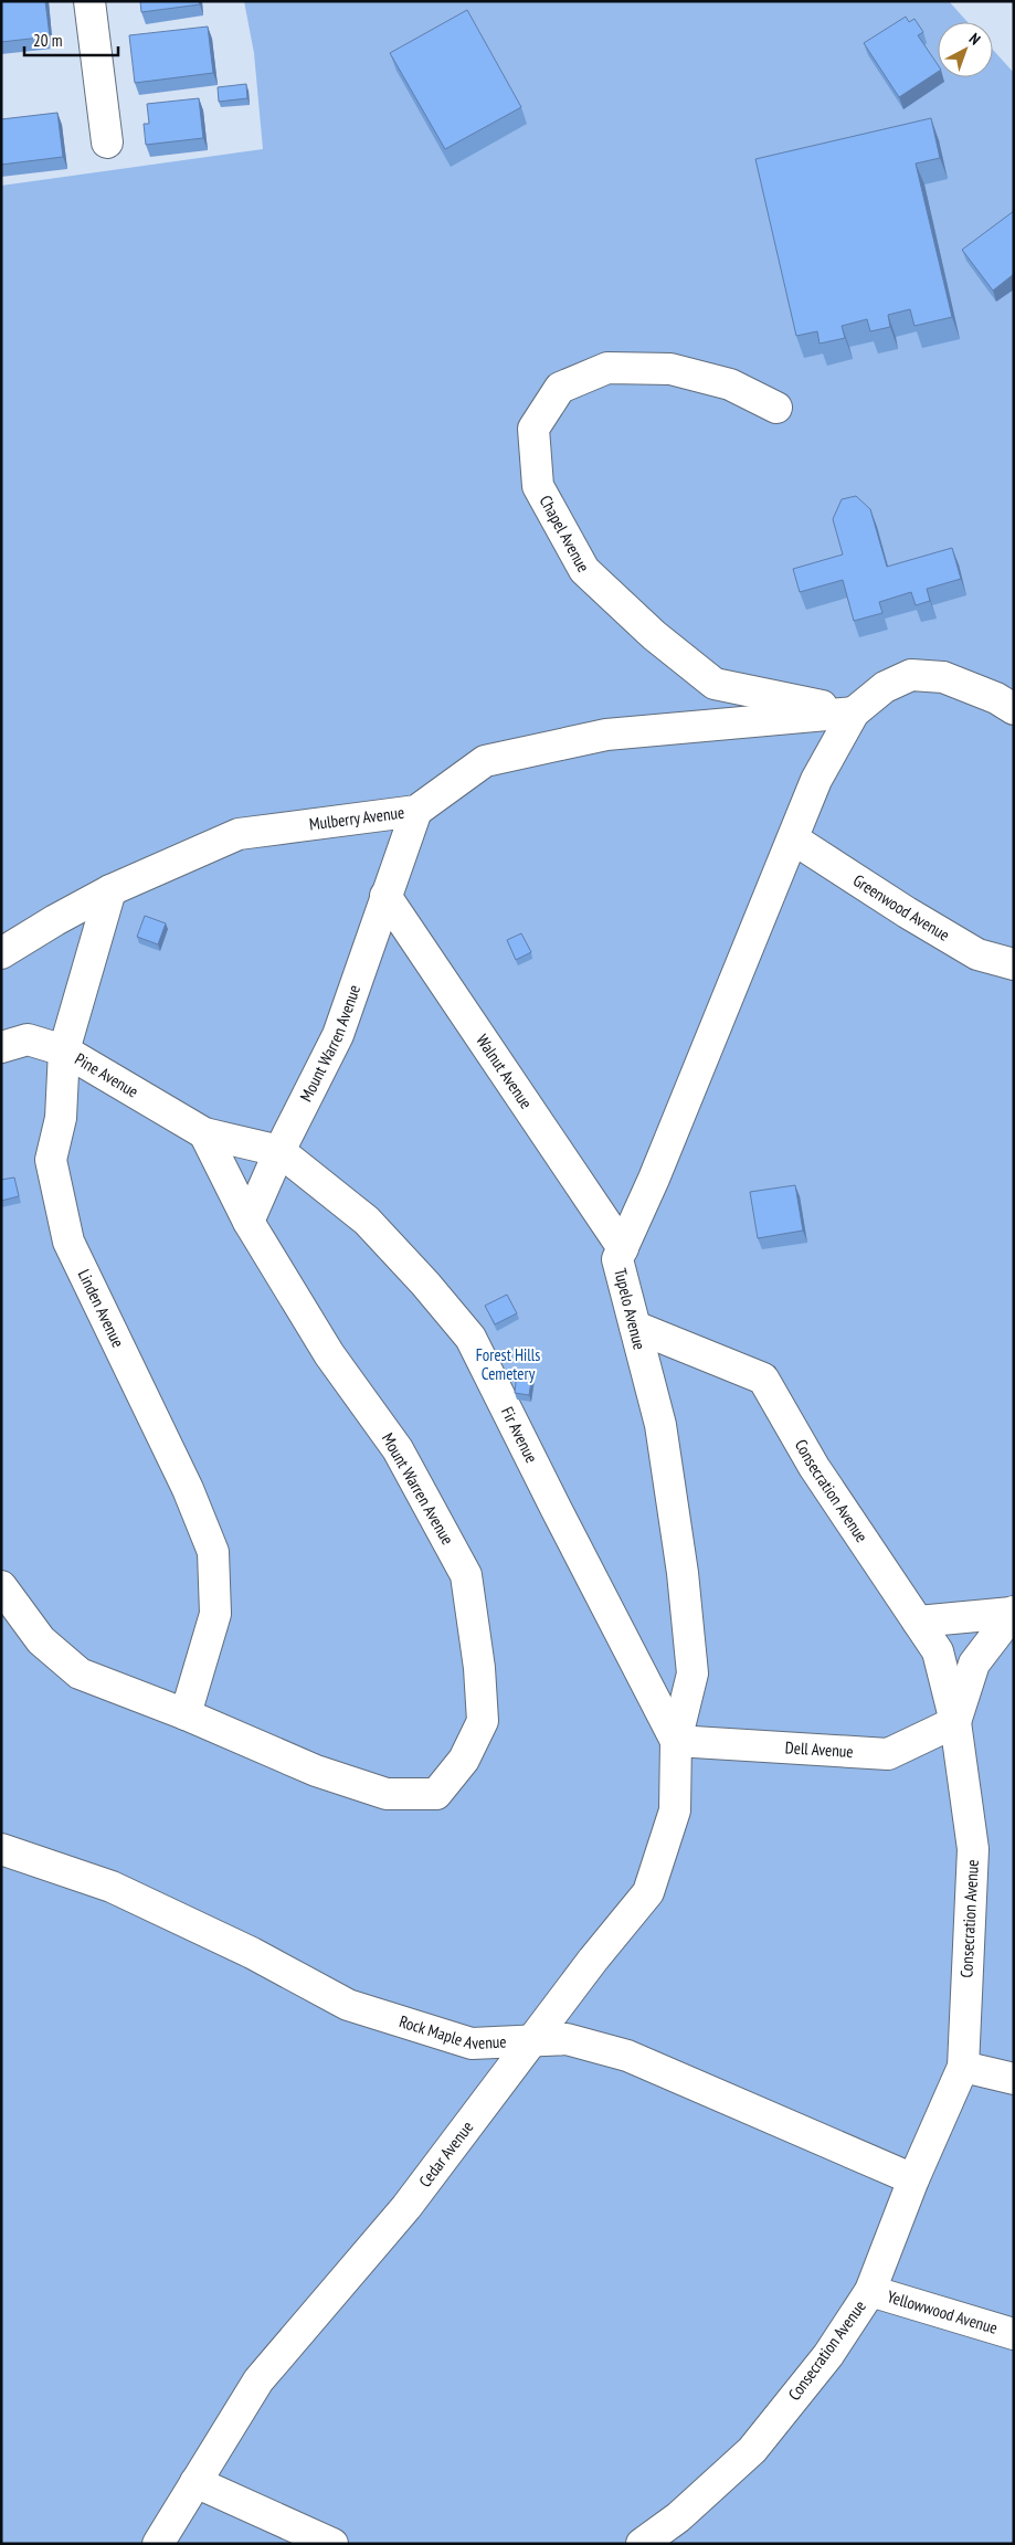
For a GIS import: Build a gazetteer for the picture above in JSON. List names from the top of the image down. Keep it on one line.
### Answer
{"streets":{"street":["Chapel Avenue","Mulberry Avenue","Greenwood Avenue","Mount Warren Avenue","Walnut Avenue","Pine Avenue","Linden Avenue","Tupelo Avenue","Fir Avenue","Consecration Avenue","Dell Avenue","Rock Maple Avenue","Cedar Avenue","Yellowwood Avenue"]},"crossings":[["Chapel Avenue","Mulberry Avenue"],["Chapel Avenue","Tupelo Avenue"],["Mulberry Avenue","Mount Warren Avenue"],["Mulberry Avenue","Linden Avenue"],["Mulberry Avenue","Tupelo Avenue"],["Greenwood Avenue","Tupelo Avenue"],["Mount Warren Avenue","Walnut Avenue"],["Mount Warren Avenue","Pine Avenue"],["Mount Warren Avenue","Linden Avenue"],["Mount Warren Avenue","Fir Avenue"],["Walnut Avenue","Tupelo Avenue"],["Pine Avenue","Linden Avenue"],["Pine Avenue","Fir Avenue"],["Tupelo Avenue","Fir Avenue"],["Tupelo Avenue","Consecration Avenue"],["Tupelo Avenue","Dell Avenue"],["Tupelo Avenue","Cedar Avenue"],["Fir Avenue","Dell Avenue"],["Fir Avenue","Cedar Avenue"],["Consecration Avenue","Dell Avenue"],["Consecration Avenue","Rock Maple Avenue"],["Consecration Avenue","Yellowwood Avenue"],["Dell Avenue","Cedar Avenue"],["Rock Maple Avenue","Cedar Avenue"]],"parks":["Forest Hills Cemetery"],"scale_bar":"20 m","north":"top right"}
